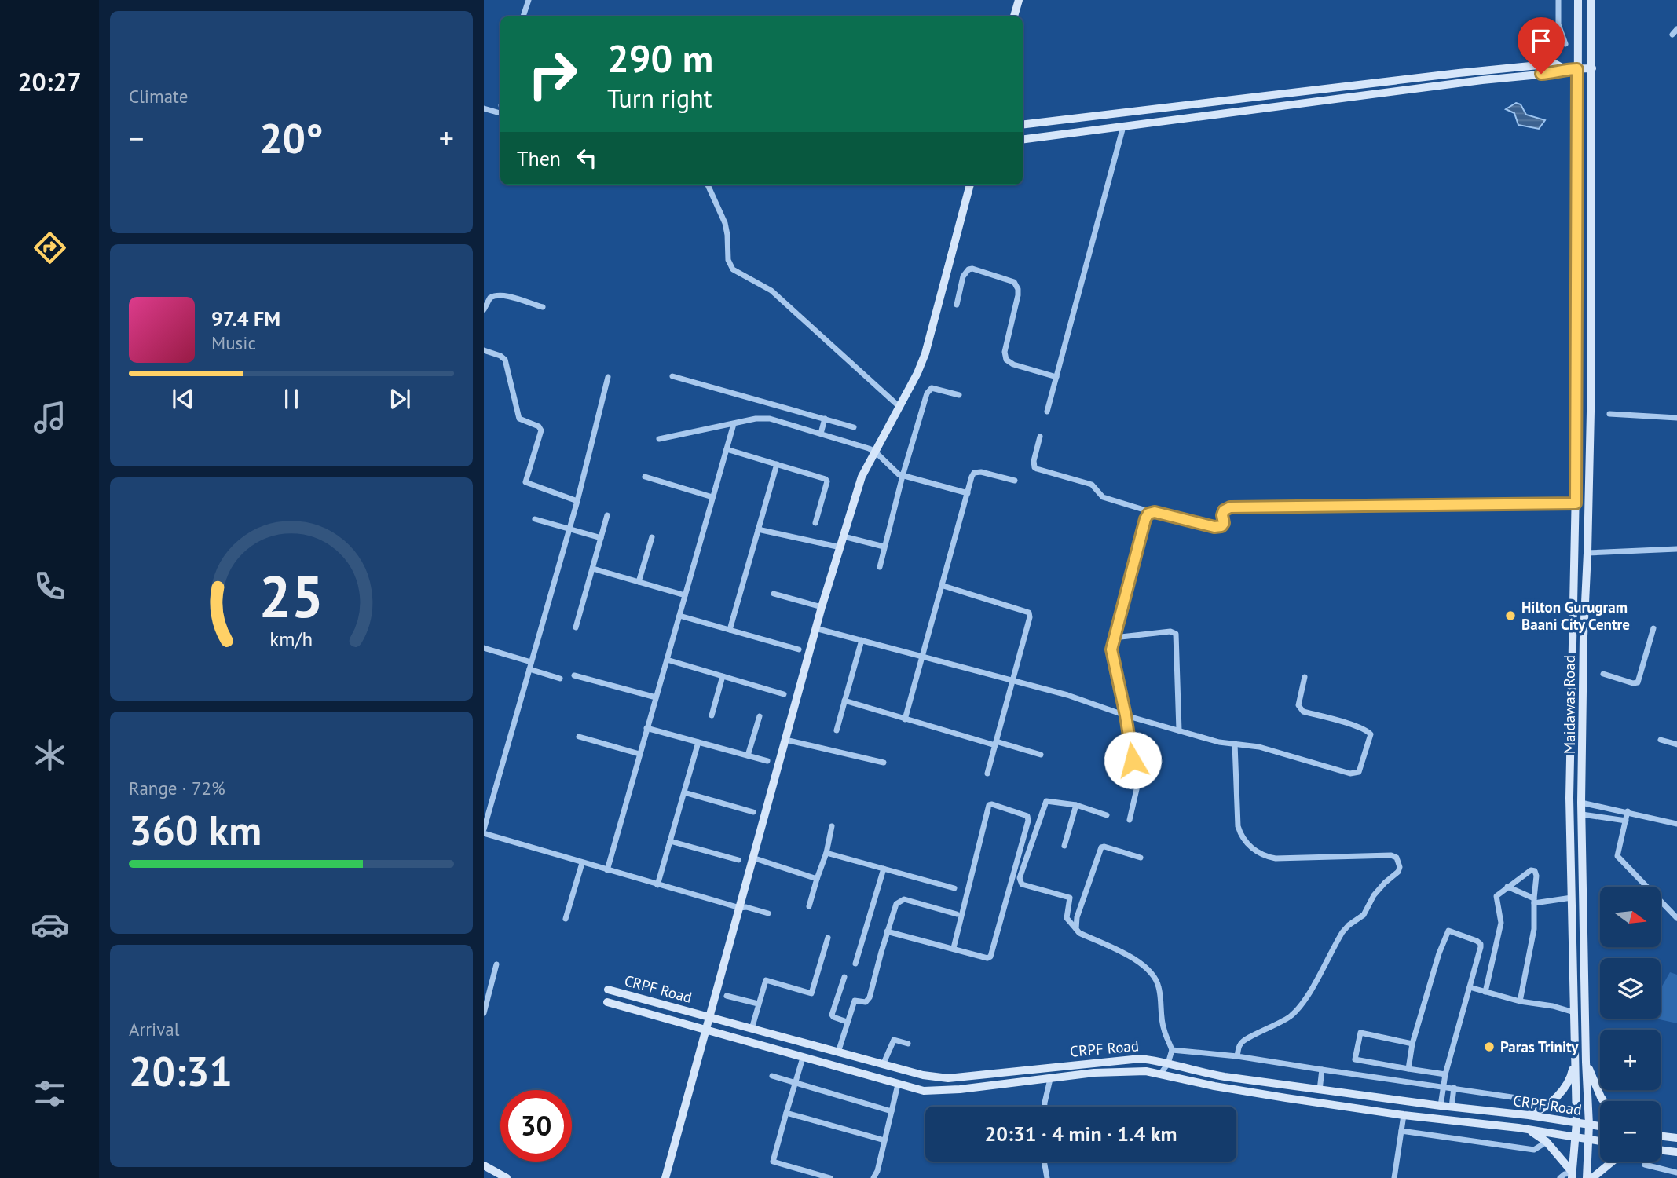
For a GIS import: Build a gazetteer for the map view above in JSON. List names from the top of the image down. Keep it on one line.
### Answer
{"streets":{"street":["Maidawas Road","CRPF Road"]},"crossings":[["Maidawas Road","CRPF Road"]],"places":["Hilton Gurugram Baani City Centre","Paras Trinity"],"north":"right","page":{"tabs":"20:27","tile":["Climate",["Range · 72%","360 km"],["Arrival","20:31"]],"turn":["290 m","Turn right"],"heat":["−","20°","+"],"then":"Then","song":["97.4 FM","Music"],"map_buttons":["+","−"],"limit":"30","trip":"20:31 · 4 min · 1.4 km","gauge":["25","km/h"]}}
